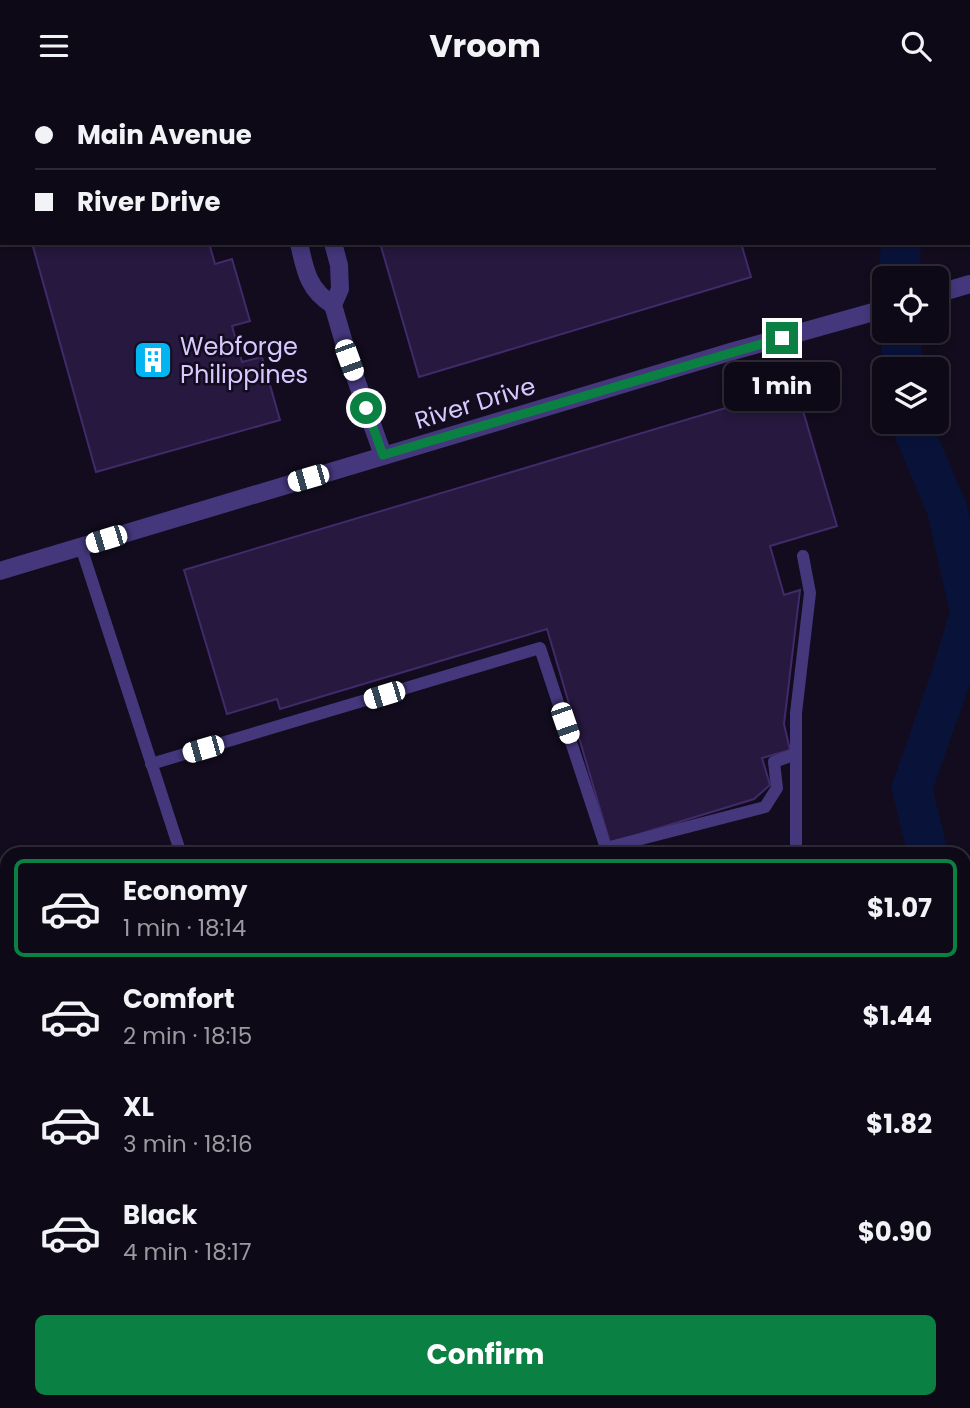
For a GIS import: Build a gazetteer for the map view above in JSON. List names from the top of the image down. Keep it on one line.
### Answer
{"streets":{"street":["River Drive"]},"places":{"building":["Webforge Philippines"]},"page":{"header":"Vroom","banner":["Main Avenue","River Drive"],"bubble":"1 min","list":[{"name":"Economy","note":"1 min · 18:14","value":"$1.07"},{"name":"Comfort","note":"2 min · 18:15","value":"$1.44"},{"name":"XL","note":"3 min · 18:16","value":"$1.82"},{"name":"Black","note":"4 min · 18:17","value":"$0.90"}],"buttons":"Confirm"}}
